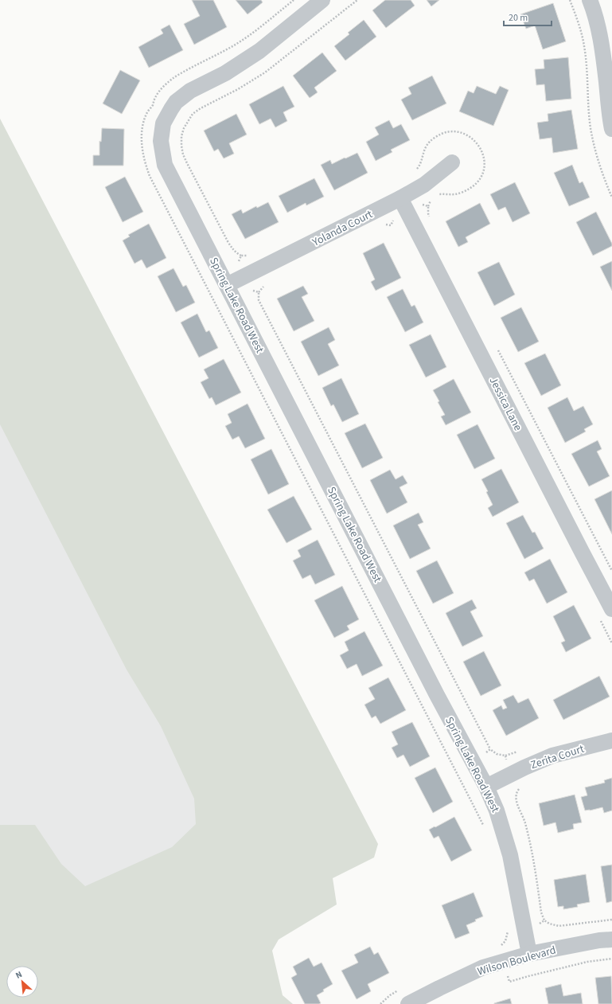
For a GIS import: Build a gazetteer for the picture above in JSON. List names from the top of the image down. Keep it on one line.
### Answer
{"streets":{"street":["Yolanda Court","Spring Lake Road West","Jessica Lane","Zerita Court","Wilson Boulevard"]},"crossings":[["Yolanda Court","Spring Lake Road West"],["Yolanda Court","Jessica Lane"],["Spring Lake Road West","Zerita Court"],["Spring Lake Road West","Wilson Boulevard"]],"scale_bar":"20 m","north":"top left"}
